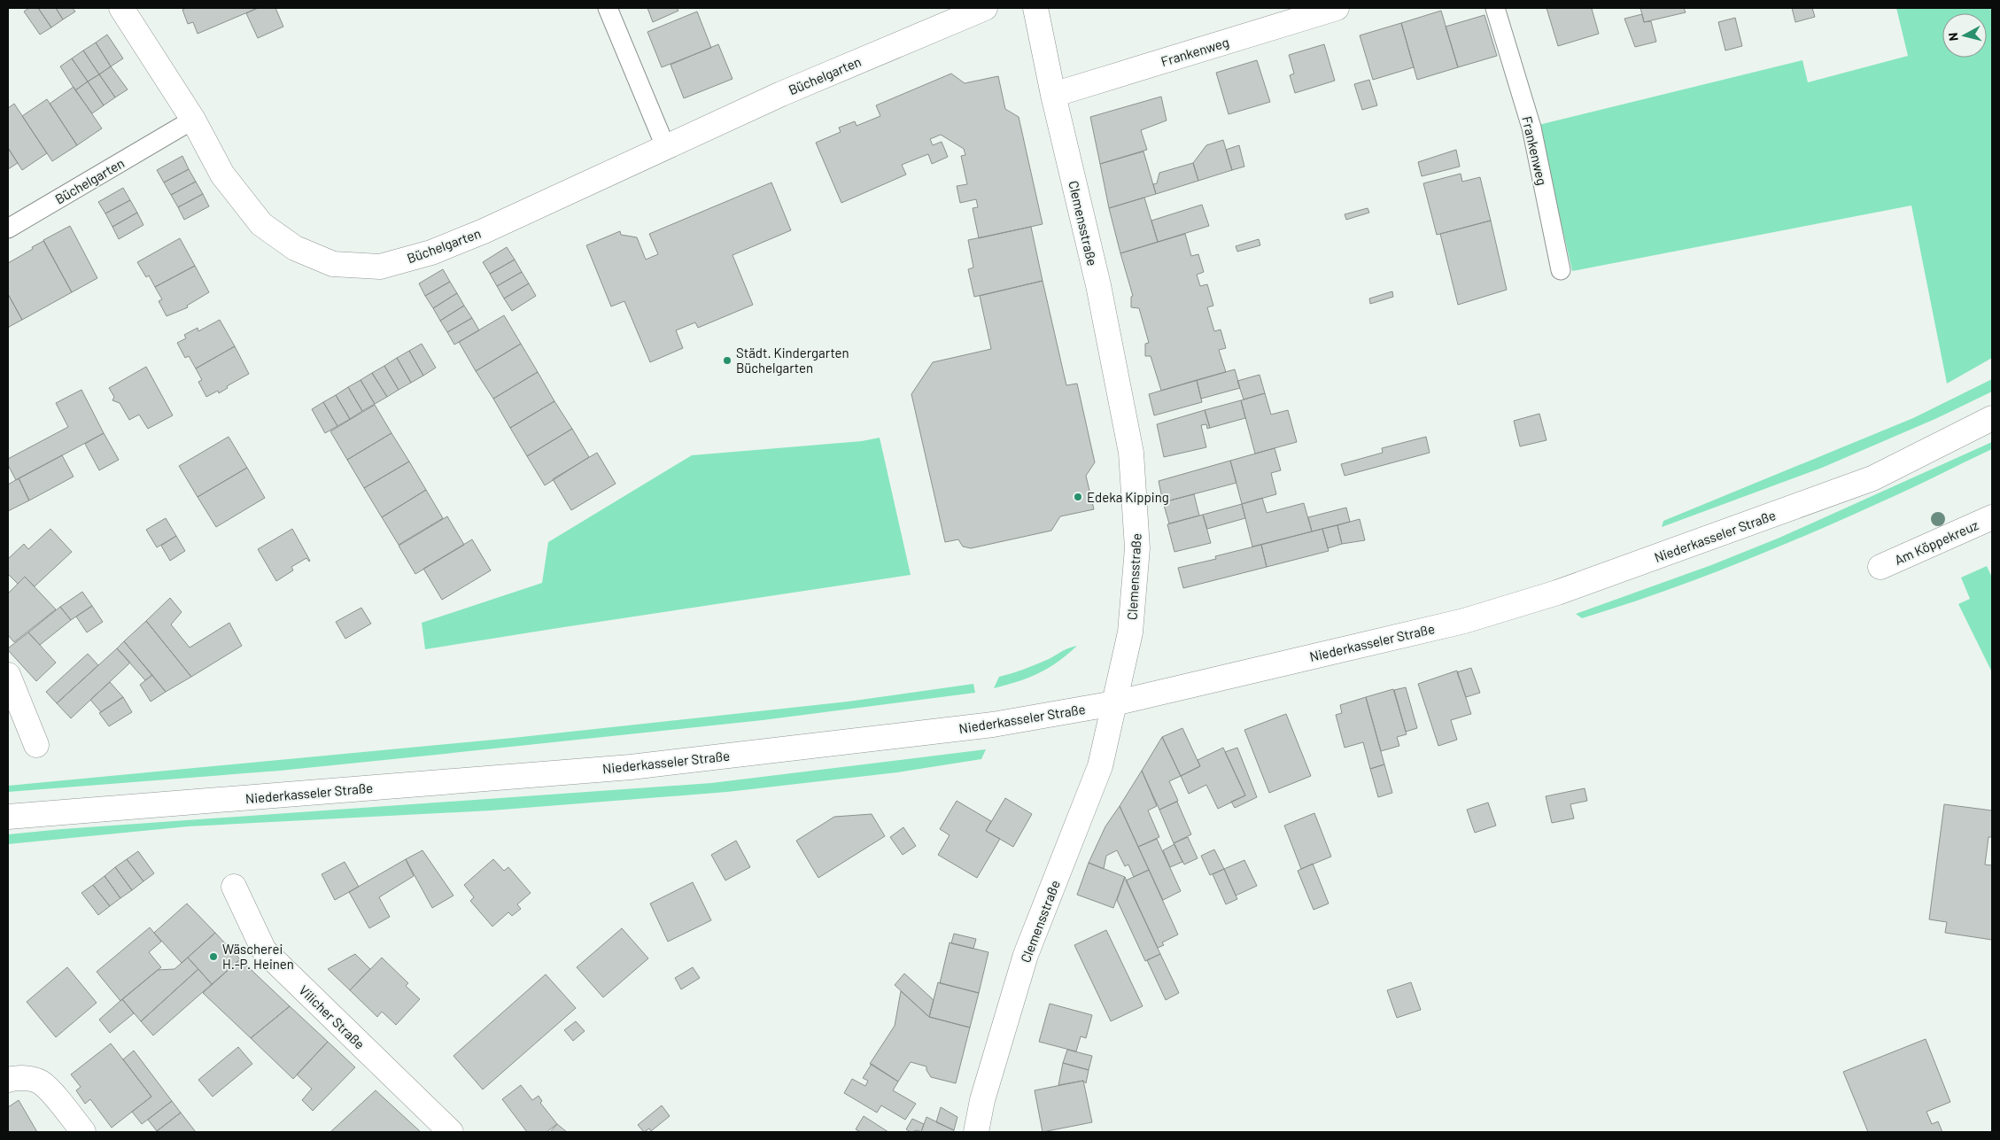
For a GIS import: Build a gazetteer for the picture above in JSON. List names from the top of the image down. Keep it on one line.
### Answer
{"streets":{"street":["Frankenweg","Büchelgarten","Clemensstraße","Niederkasseler Straße","Am Köppekreuz","Vilicher Straße"]},"crossings":[["Frankenweg","Clemensstraße"],["Clemensstraße","Niederkasseler Straße"]],"places":["Städt. Kindergarten Büchelgarten","Edeka Kipping","Wäscherei H.-P. Heinen"],"north":"left"}
